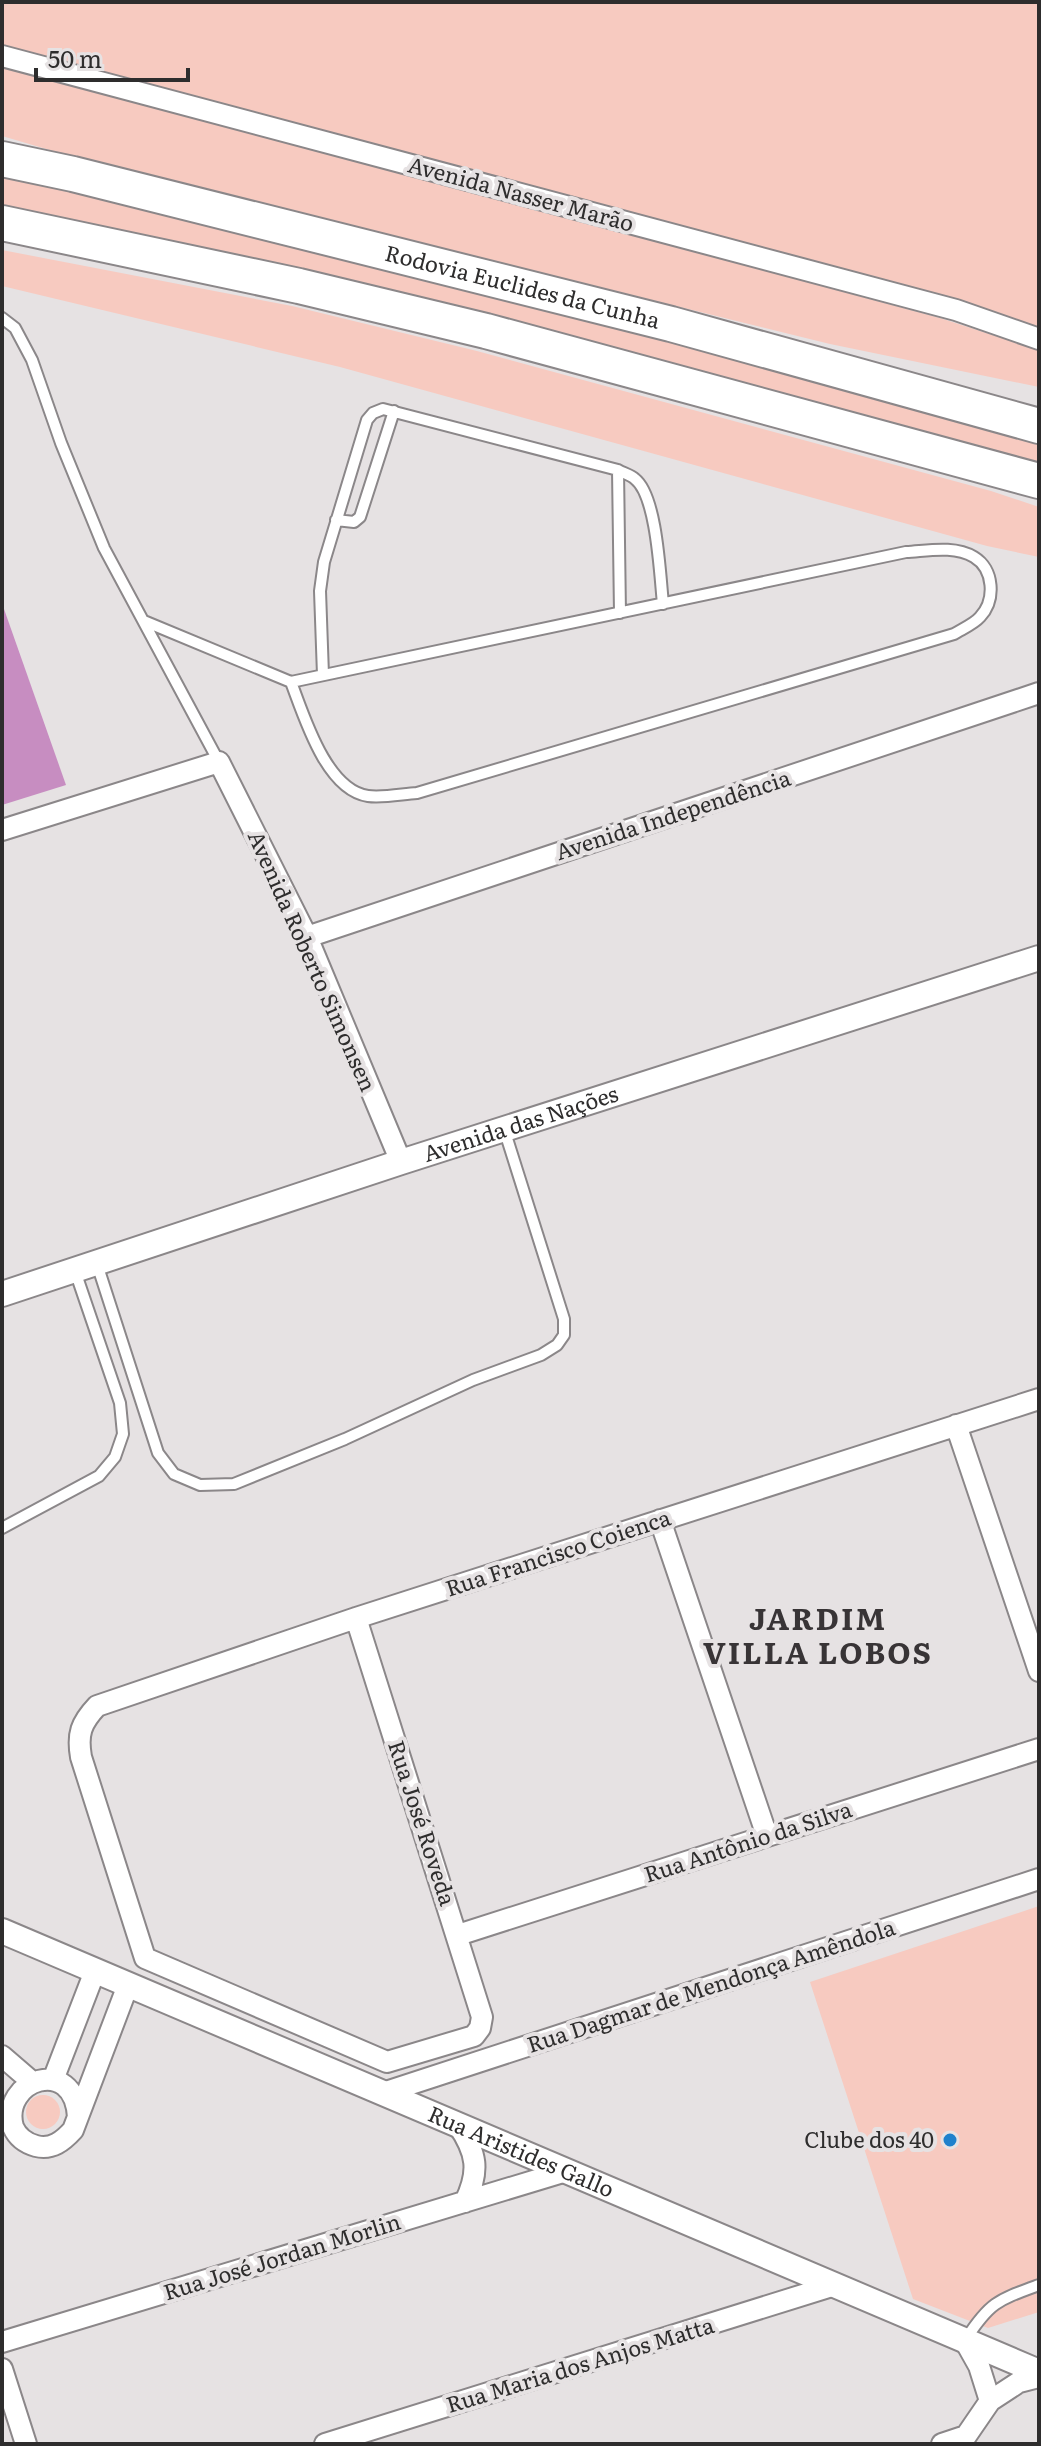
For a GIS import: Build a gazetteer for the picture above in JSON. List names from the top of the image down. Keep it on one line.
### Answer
{"streets":{"highway":["Rodovia Euclides da Cunha"],"street":["Avenida Nasser Marão","Avenida Independência","Avenida Roberto Simonsen","Avenida das Nações","Rua Francisco Coienca","Rua José Roveda","Rua Antônio da Silva","Rua Dagmar de Mendonça Amêndola","Rua Aristides Gallo","Rua José Jordan Morlin","Rua Maria dos Anjos Matta"]},"crossings":[["Avenida Independência","Avenida Roberto Simonsen"],["Avenida Roberto Simonsen","Avenida das Nações"],["Rua Francisco Coienca","Rua José Roveda"],["Rua José Roveda","Rua Antônio da Silva"],["Rua Dagmar de Mendonça Amêndola","Rua Aristides Gallo"],["Rua Aristides Gallo","Rua José Jordan Morlin"],["Rua Aristides Gallo","Rua Maria dos Anjos Matta"]],"districts":["JARDIM VILLA LOBOS"],"places":["Clube dos 40"],"scale_bar":"50 m"}
